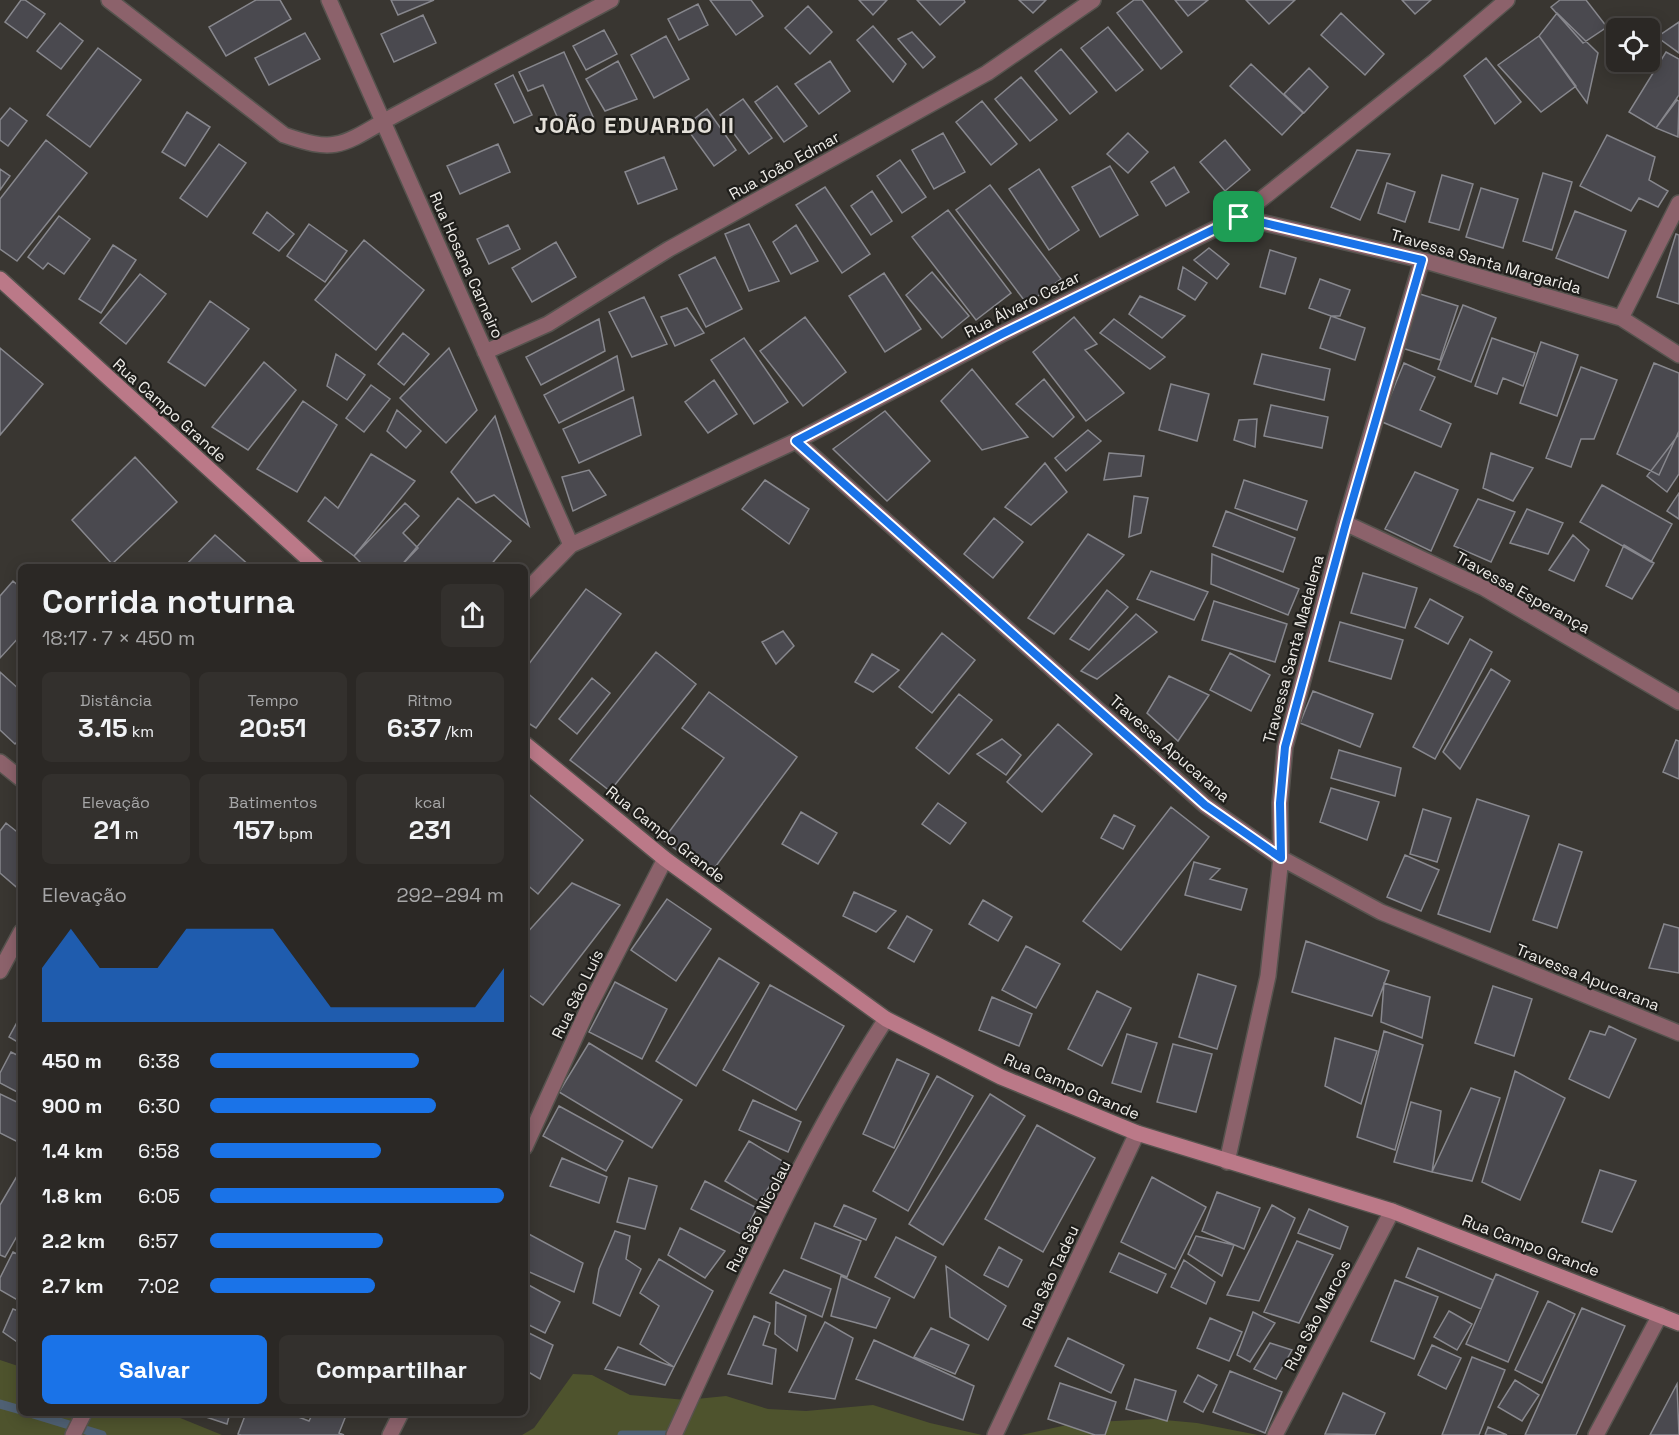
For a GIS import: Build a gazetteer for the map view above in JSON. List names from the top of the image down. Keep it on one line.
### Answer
{"streets":{"street":["Rua João Edmar","Travessa Santa Margarida","Rua Hosana Carneiro","Rua Álvaro Cezar","Rua Campo Grande","Travessa Esperança","Travessa Santa Madalena","Travessa Apucarana","Rua São Luís","Rua São Nicolau","Rua São Tadeu","Rua São Marcos"]},"crossings":[["Rua João Edmar","Rua Hosana Carneiro"],["Travessa Santa Margarida","Rua Álvaro Cezar"],["Travessa Santa Margarida","Travessa Santa Madalena"],["Rua Hosana Carneiro","Rua Álvaro Cezar"],["Rua Álvaro Cezar","Travessa Apucarana"],["Rua Campo Grande","Travessa Santa Madalena"],["Rua Campo Grande","Rua São Luís"],["Rua Campo Grande","Rua São Nicolau"],["Rua Campo Grande","Rua São Tadeu"],["Rua Campo Grande","Rua São Marcos"],["Travessa Esperança","Travessa Santa Madalena"],["Travessa Santa Madalena","Travessa Apucarana"]],"districts":["JOÃO EDUARDO II"],"page":{"heading":["Corrida noturna","18:17 · 7 × 450 m"],"stats":[["Distância","3.15 km"],["Tempo","20:51"],["Ritmo","6:37 /km"],["Elevação","21 m"],["Batimentos","157 bpm"],["kcal","231"]],"chart":["Elevação","292–294 m"],"list":[{"name":"450 m","note":"6:38"},{"name":"900 m","note":"6:30"},{"name":"1.4 km","note":"6:58"},{"name":"1.8 km","note":"6:05"},{"name":"2.2 km","note":"6:57"},{"name":"2.7 km","note":"7:02"}],"buttons":["Salvar","Compartilhar"]}}
